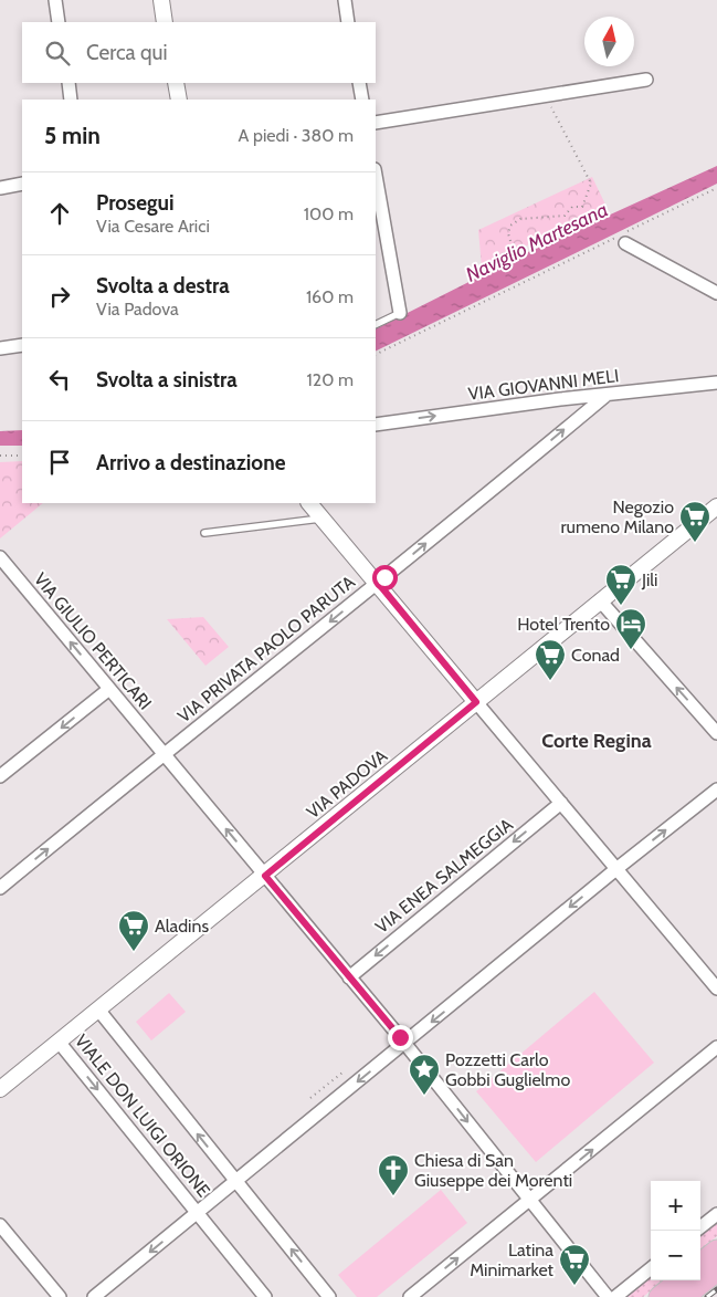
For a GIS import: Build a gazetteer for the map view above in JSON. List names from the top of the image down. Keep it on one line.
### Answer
{"streets":{"street":["VIA GIOVANNI MELI","VIA GIULIO PERTICARI","VIA PRIVATA PAOLO PARUTA","VIA PADOVA","VIA ENEA SALMEGGIA","VIALE DON LUIGI ORIONE"]},"crossings":[["VIA GIOVANNI MELI","VIA PRIVATA PAOLO PARUTA"],["VIA GIULIO PERTICARI","VIA PRIVATA PAOLO PARUTA"],["VIA GIULIO PERTICARI","VIA PADOVA"],["VIA GIULIO PERTICARI","VIA ENEA SALMEGGIA"],["VIA PADOVA","VIALE DON LUIGI ORIONE"]],"one_way":["VIA GIOVANNI MELI"],"districts":["Corte Regina"],"water":["Naviglio Martesana"],"places":{"supermarket":["Negozio rumeno Milano","Jili","Conad","Aladins","Latina Minimarket"],"hotel":["Hotel Trento"],"place":["Pozzetti Carlo Gobbi Guglielmo"],"church":["Chiesa di San Giuseppe dei Morenti"]},"north":"top","page":{"search":"Cerca qui","heading":["5 min","A piedi · 380 m"],"list":[["Prosegui","Via Cesare Arici","100 m"],["Svolta a destra","Via Padova","160 m"],["Svolta a sinistra","120 m"],"Arrivo a destinazione"],"map_buttons":["+","−"]}}
